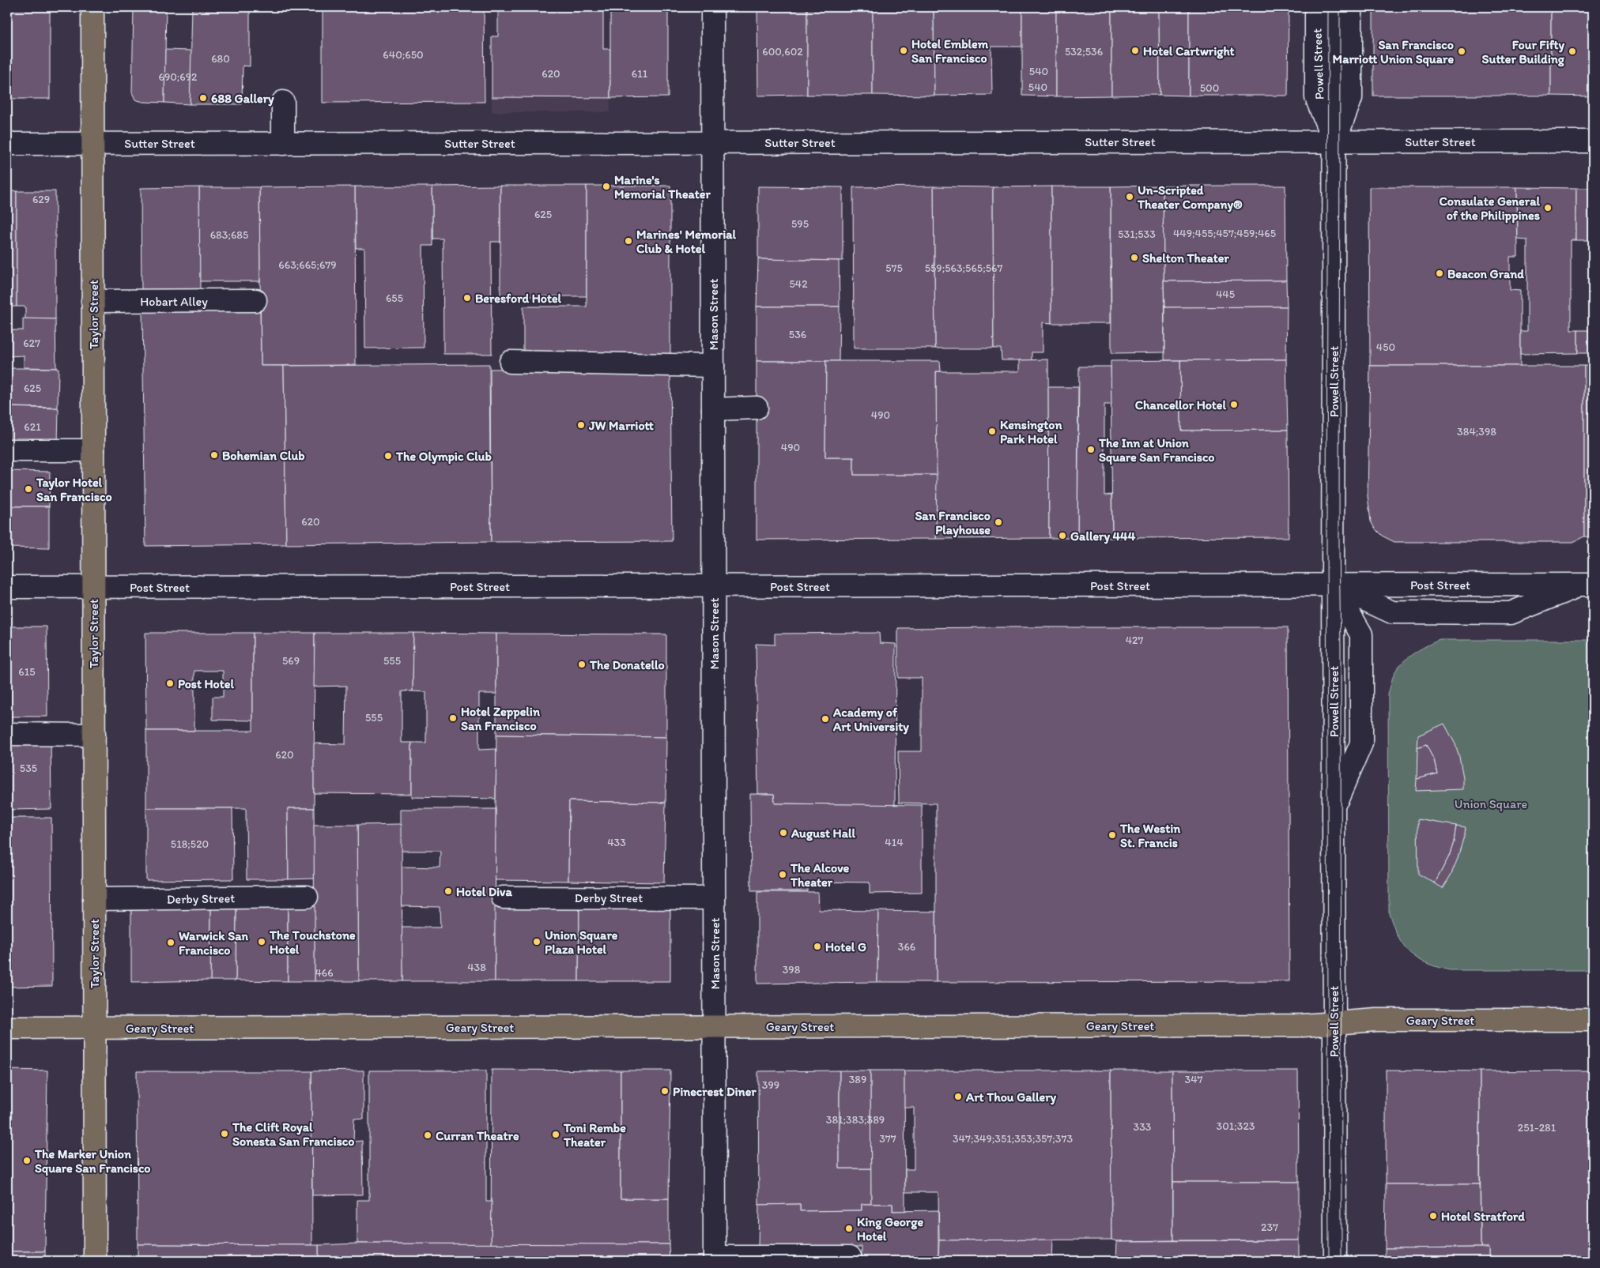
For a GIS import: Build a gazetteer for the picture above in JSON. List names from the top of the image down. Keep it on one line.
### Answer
{"streets":{"main road":["Taylor Street","Geary Street"],"street":["Powell Street","Sutter Street","Hobart Alley","Mason Street","Post Street","Derby Street"]},"crossings":[["Powell Street","Sutter Street"],["Powell Street","Post Street"],["Powell Street","Geary Street"],["Sutter Street","Taylor Street"],["Sutter Street","Mason Street"],["Hobart Alley","Taylor Street"],["Taylor Street","Post Street"],["Taylor Street","Derby Street"],["Taylor Street","Geary Street"],["Mason Street","Post Street"],["Mason Street","Derby Street"],["Mason Street","Geary Street"]],"parks":["Union Square"],"places":["Hotel Emblem San Francisco","Hotel Cartwright","San Francisco Marriott Union Square","Four Fifty Sutter Building","688 Gallery","Marine's Memorial Theater","Un-Scripted Theater Company®","Consulate General of the Philippines","Marines' Memorial Club & Hotel","Shelton Theater","Beacon Grand","Beresford Hotel","Chancellor Hotel","JW Marriott","Kensington Park Hotel","The Inn at Union Square San Francisco","Bohemian Club","The Olympic Club","Taylor Hotel San Francisco","San Francisco Playhouse","Gallery 444","The Donatello","Post Hotel","Hotel Zeppelin San Francisco","Academy of Art University","August Hall","The Westin St. Francis","The Alcove Theater","Hotel Diva","The Touchstone Hotel","Union Square Plaza Hotel","Warwick San Francisco","Hotel G","Pinecrest Diner","Art Thou Gallery","The Clift Royal Sonesta San Francisco","Toni Rembe Theater","Curran Theatre","The Marker Union Square San Francisco","Hotel Stratford","King George Hotel"],"house_numbers":["600,602","532;536","640;650","680","540","620","611","690;692","540","500","629","625","595","449;455;457;459;465","531;533","683;685","663;665;679","575","559;563;565;567","542","445","655","536","627","450","625","490","621","384;398","490","620","427","569","555","615","555","620","535","433","414","518;520","366","438","398","466","389","347","399","381;383;389","301;323","333","251-281","377","347;349;351;353;357;373","237"]}
